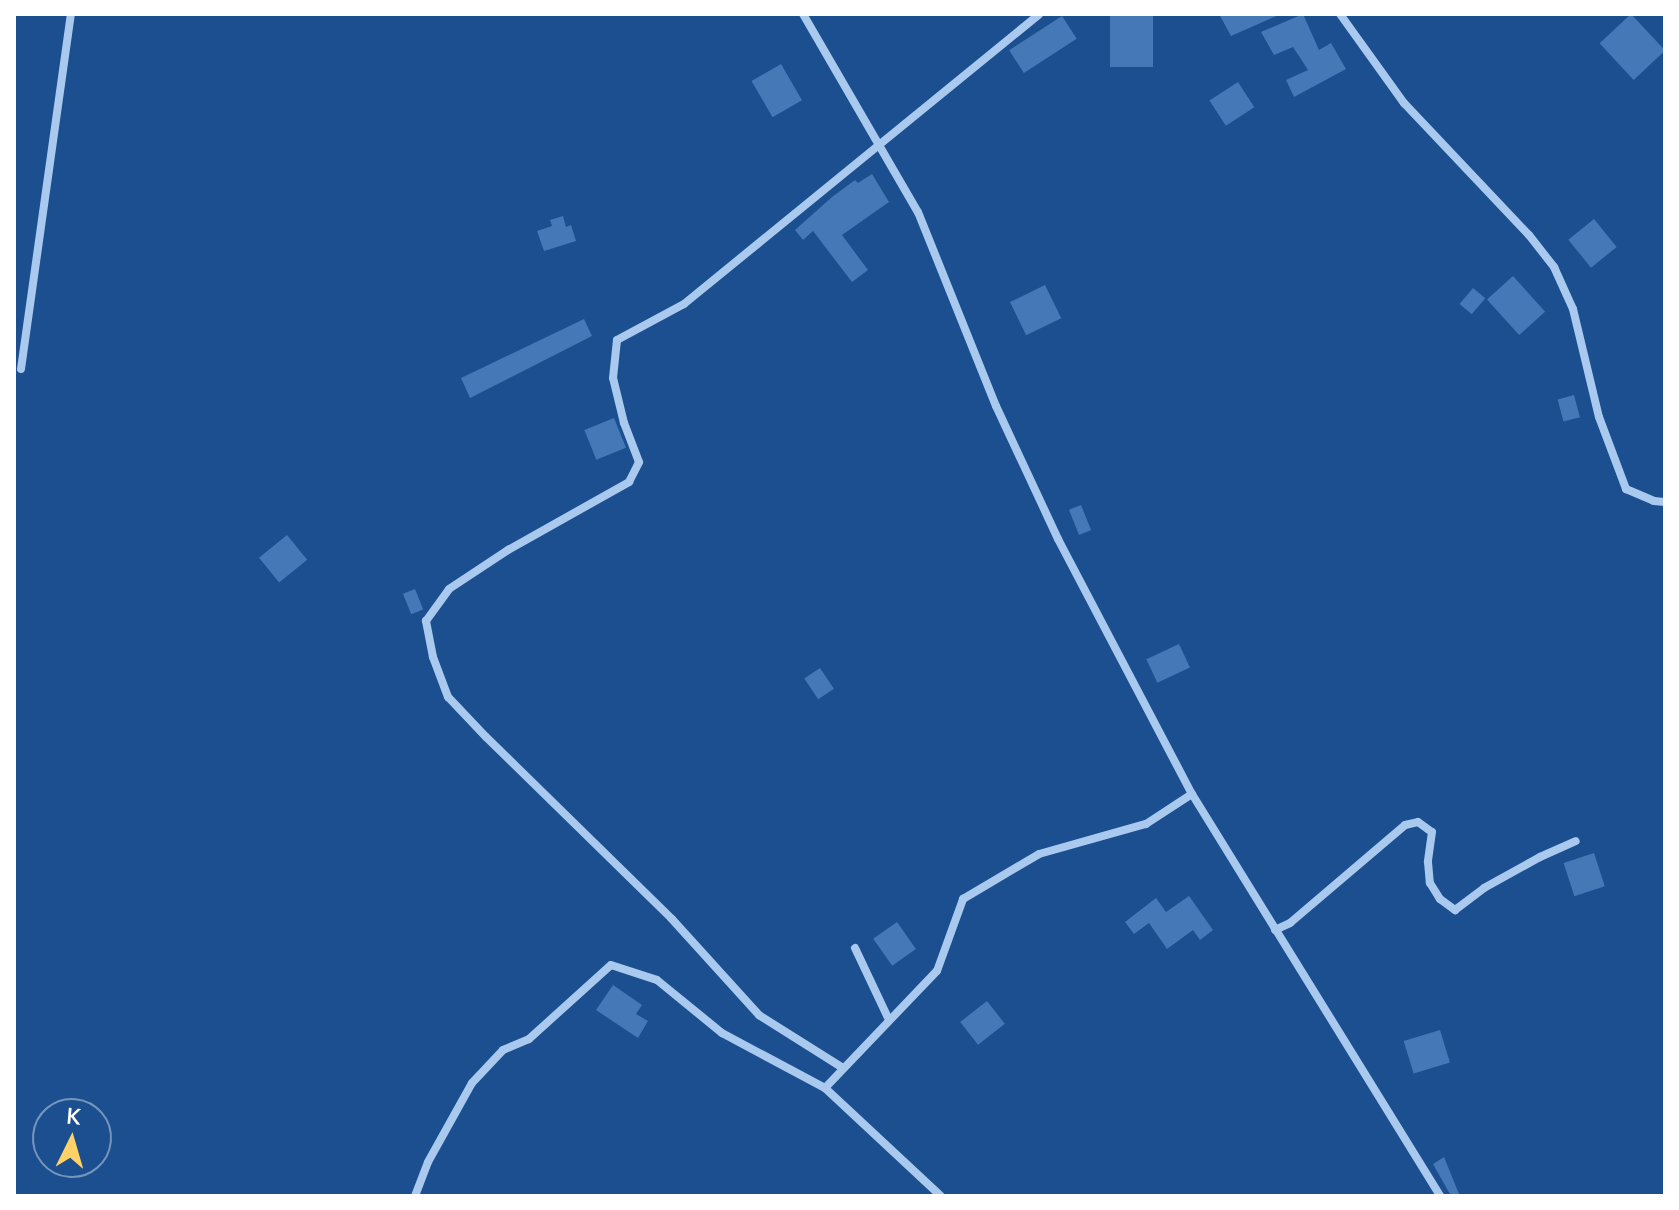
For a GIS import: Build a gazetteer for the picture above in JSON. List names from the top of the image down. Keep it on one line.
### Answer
{"north":"top"}
